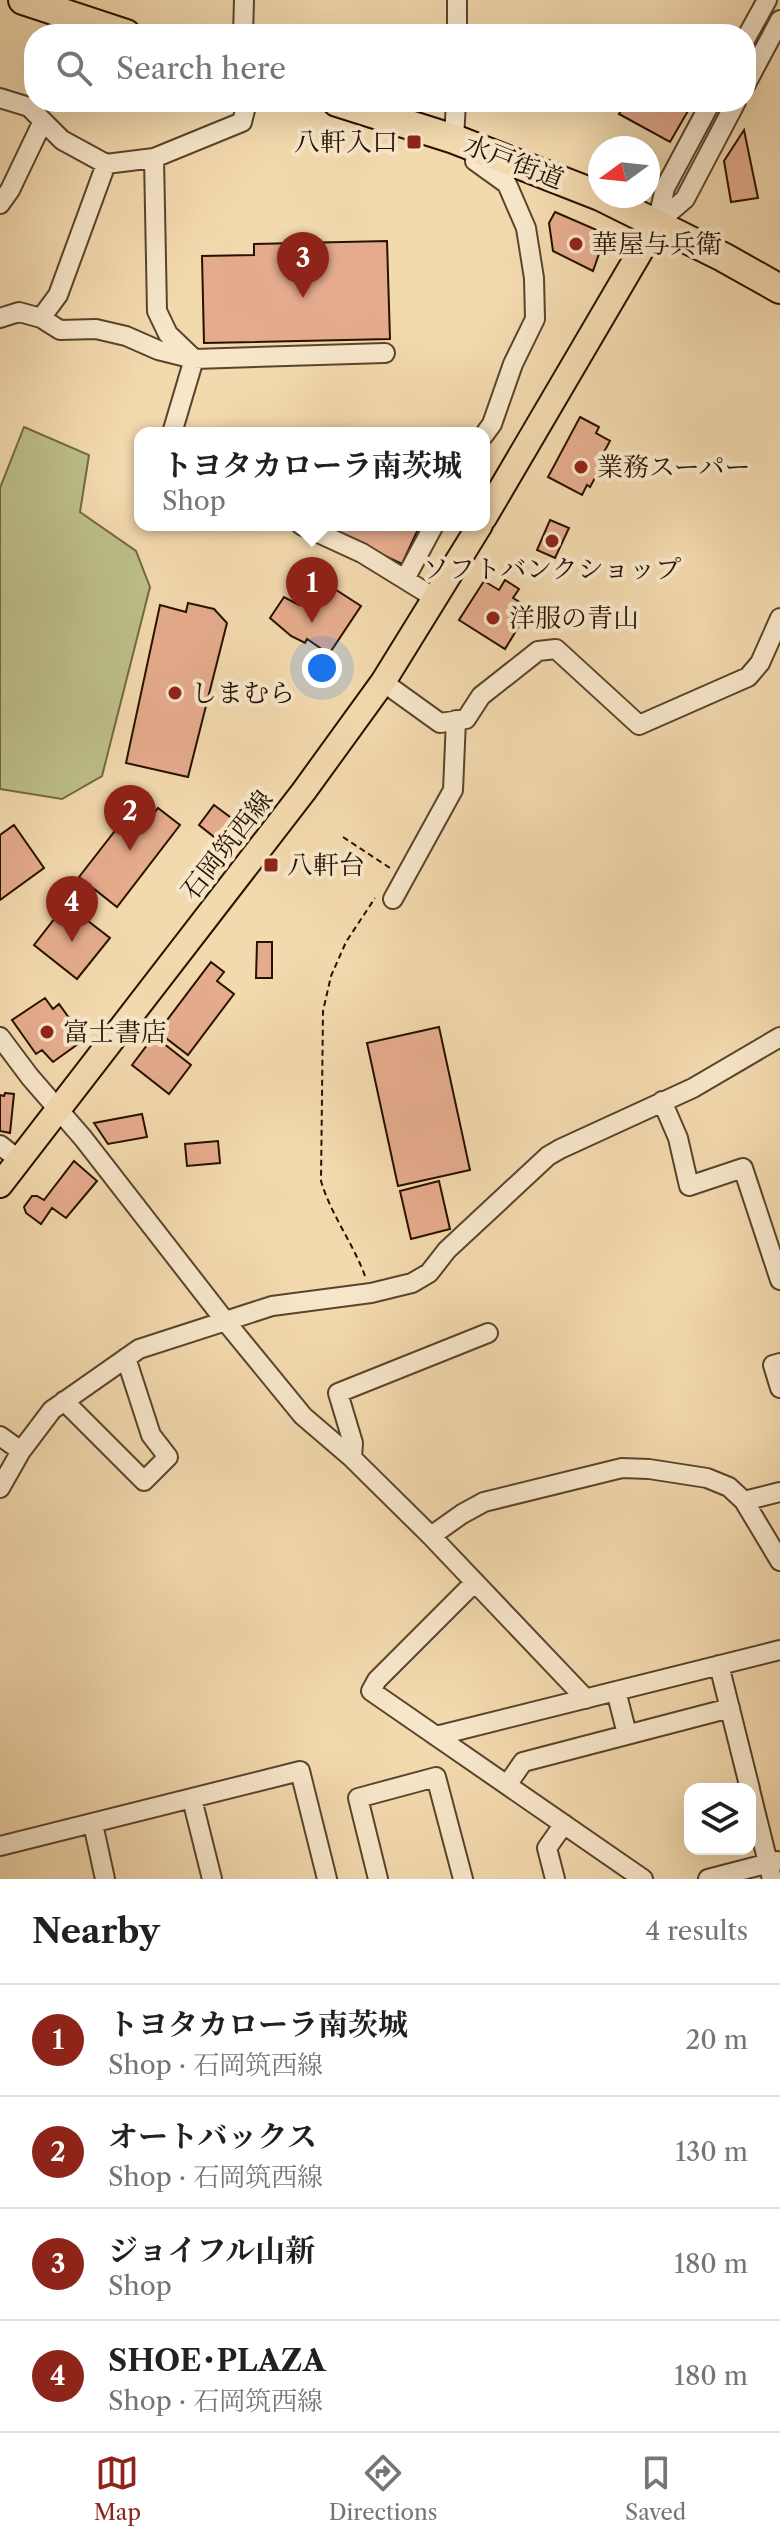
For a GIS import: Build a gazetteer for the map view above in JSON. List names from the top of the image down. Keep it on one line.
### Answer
{"streets":{"highway":["水戸街道"],"main road":["石岡筑西線"]},"places":{"transit":["八軒入口","八軒台"],"other":["華屋与兵衛","業務スーパー","ソフトバンクショップ","洋服の青山","しまむら","富士書店"]},"north":"left","page":{"search":"Search here","pins":["3","1","2","4"],"popup":["トヨタカローラ南茨城","Shop"],"heading":["Nearby","4 results"],"list":[{"mark":"1","name":"トヨタカローラ南茨城","note":"Shop · 石岡筑西線","value":"20 m"},{"mark":"2","name":"オートバックス","note":"Shop · 石岡筑西線","value":"130 m"},{"mark":"3","name":"ジョイフル山新","note":"Shop","value":"180 m"},{"mark":"4","name":"SHOE･PLAZA","note":"Shop · 石岡筑西線","value":"180 m"}],"nav":["Map","Directions","Saved"]}}
